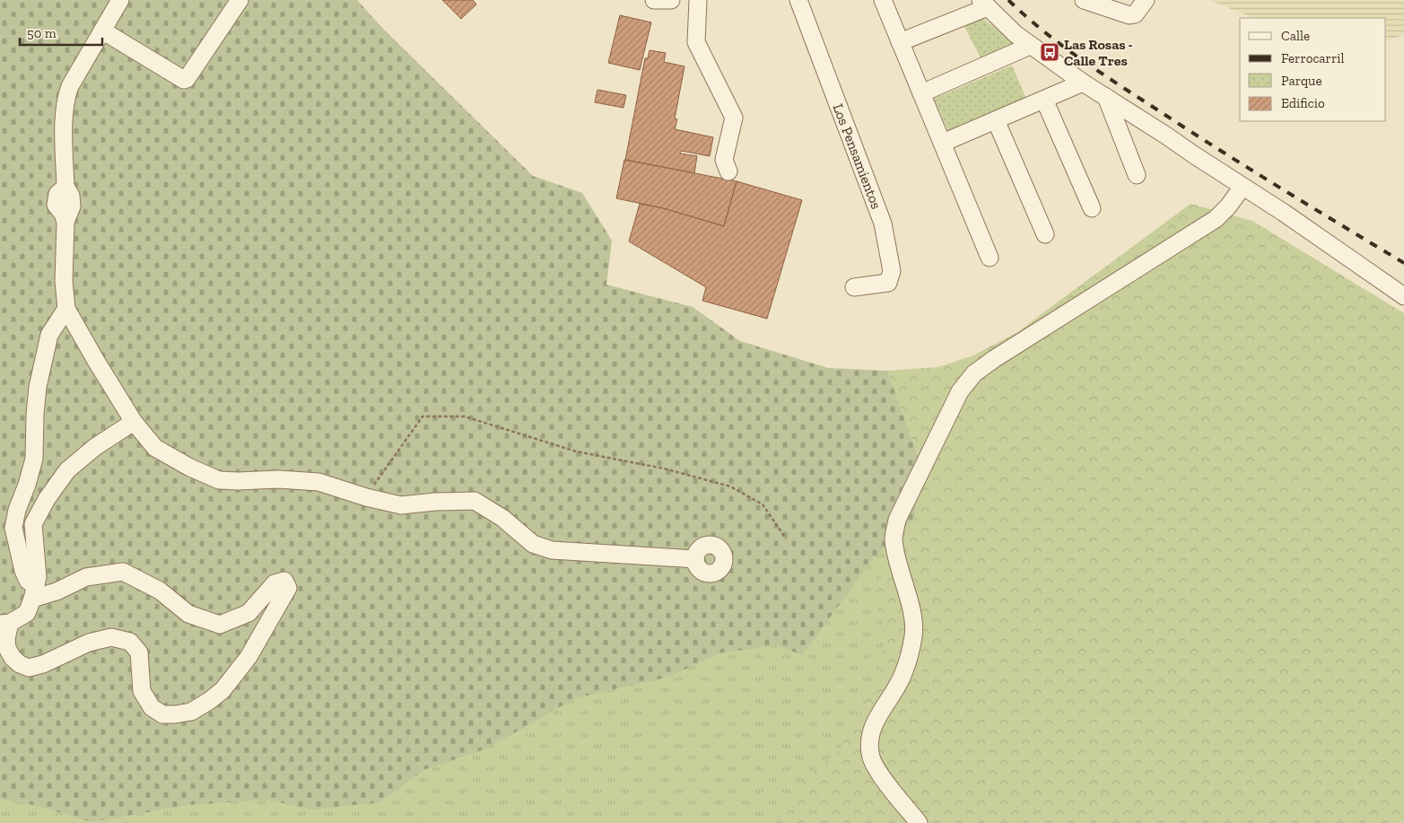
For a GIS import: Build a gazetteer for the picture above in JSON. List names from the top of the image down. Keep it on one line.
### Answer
{"streets":{"street":["Los Pensamientos"]},"places":{"bus stop":["Las Rosas - Calle Tres"]},"legend":["Calle","Ferrocarril","Parque","Edificio"],"scale_bar":"50 m"}
